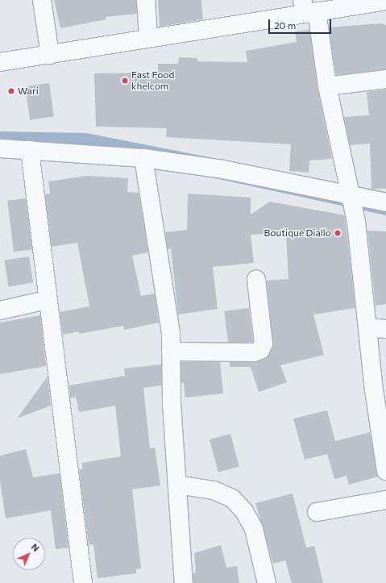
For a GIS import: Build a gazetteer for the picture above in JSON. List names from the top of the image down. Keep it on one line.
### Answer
{"places":["Fast Food khelcom","Wari","Boutique Diallo"],"scale_bar":"20 m","north":"top right"}
